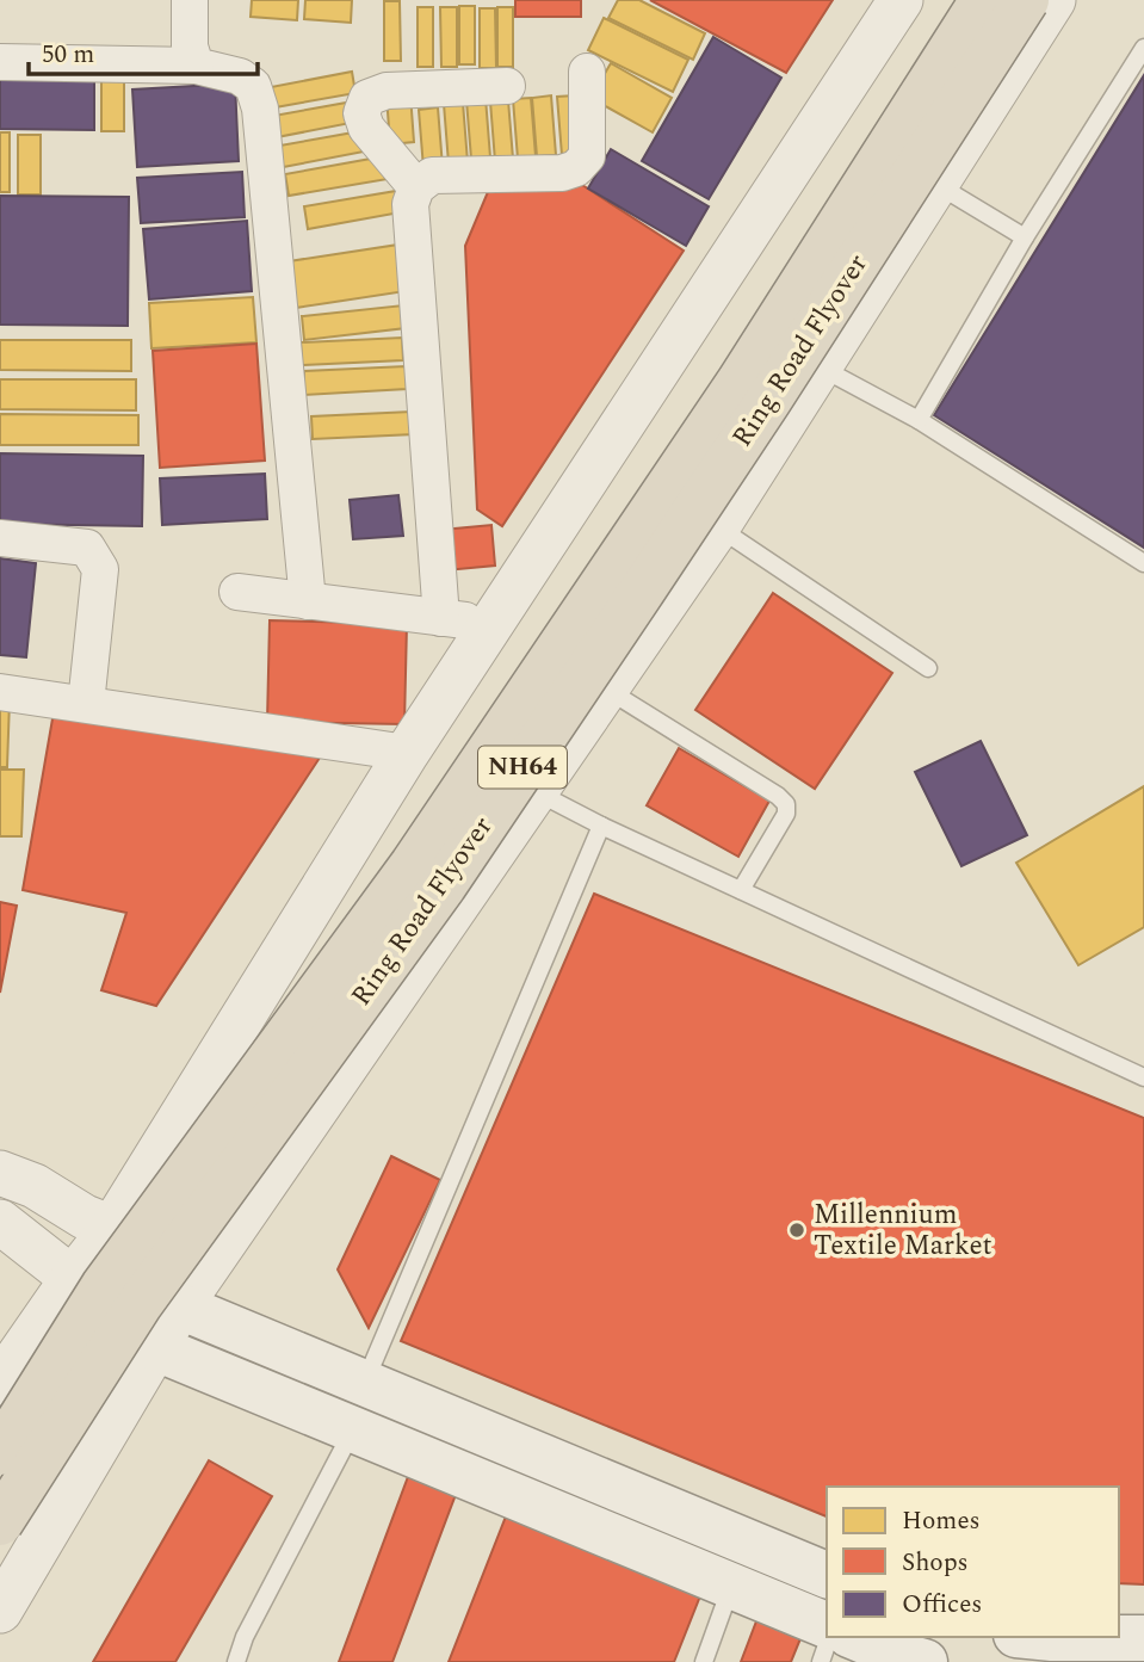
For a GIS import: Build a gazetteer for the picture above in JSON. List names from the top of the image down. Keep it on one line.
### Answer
{"streets":{"highway":["Ring Road Flyover","NH64"]},"places":["Millennium Textile Market"],"legend":["Homes","Shops","Offices"],"scale_bar":"50 m"}
